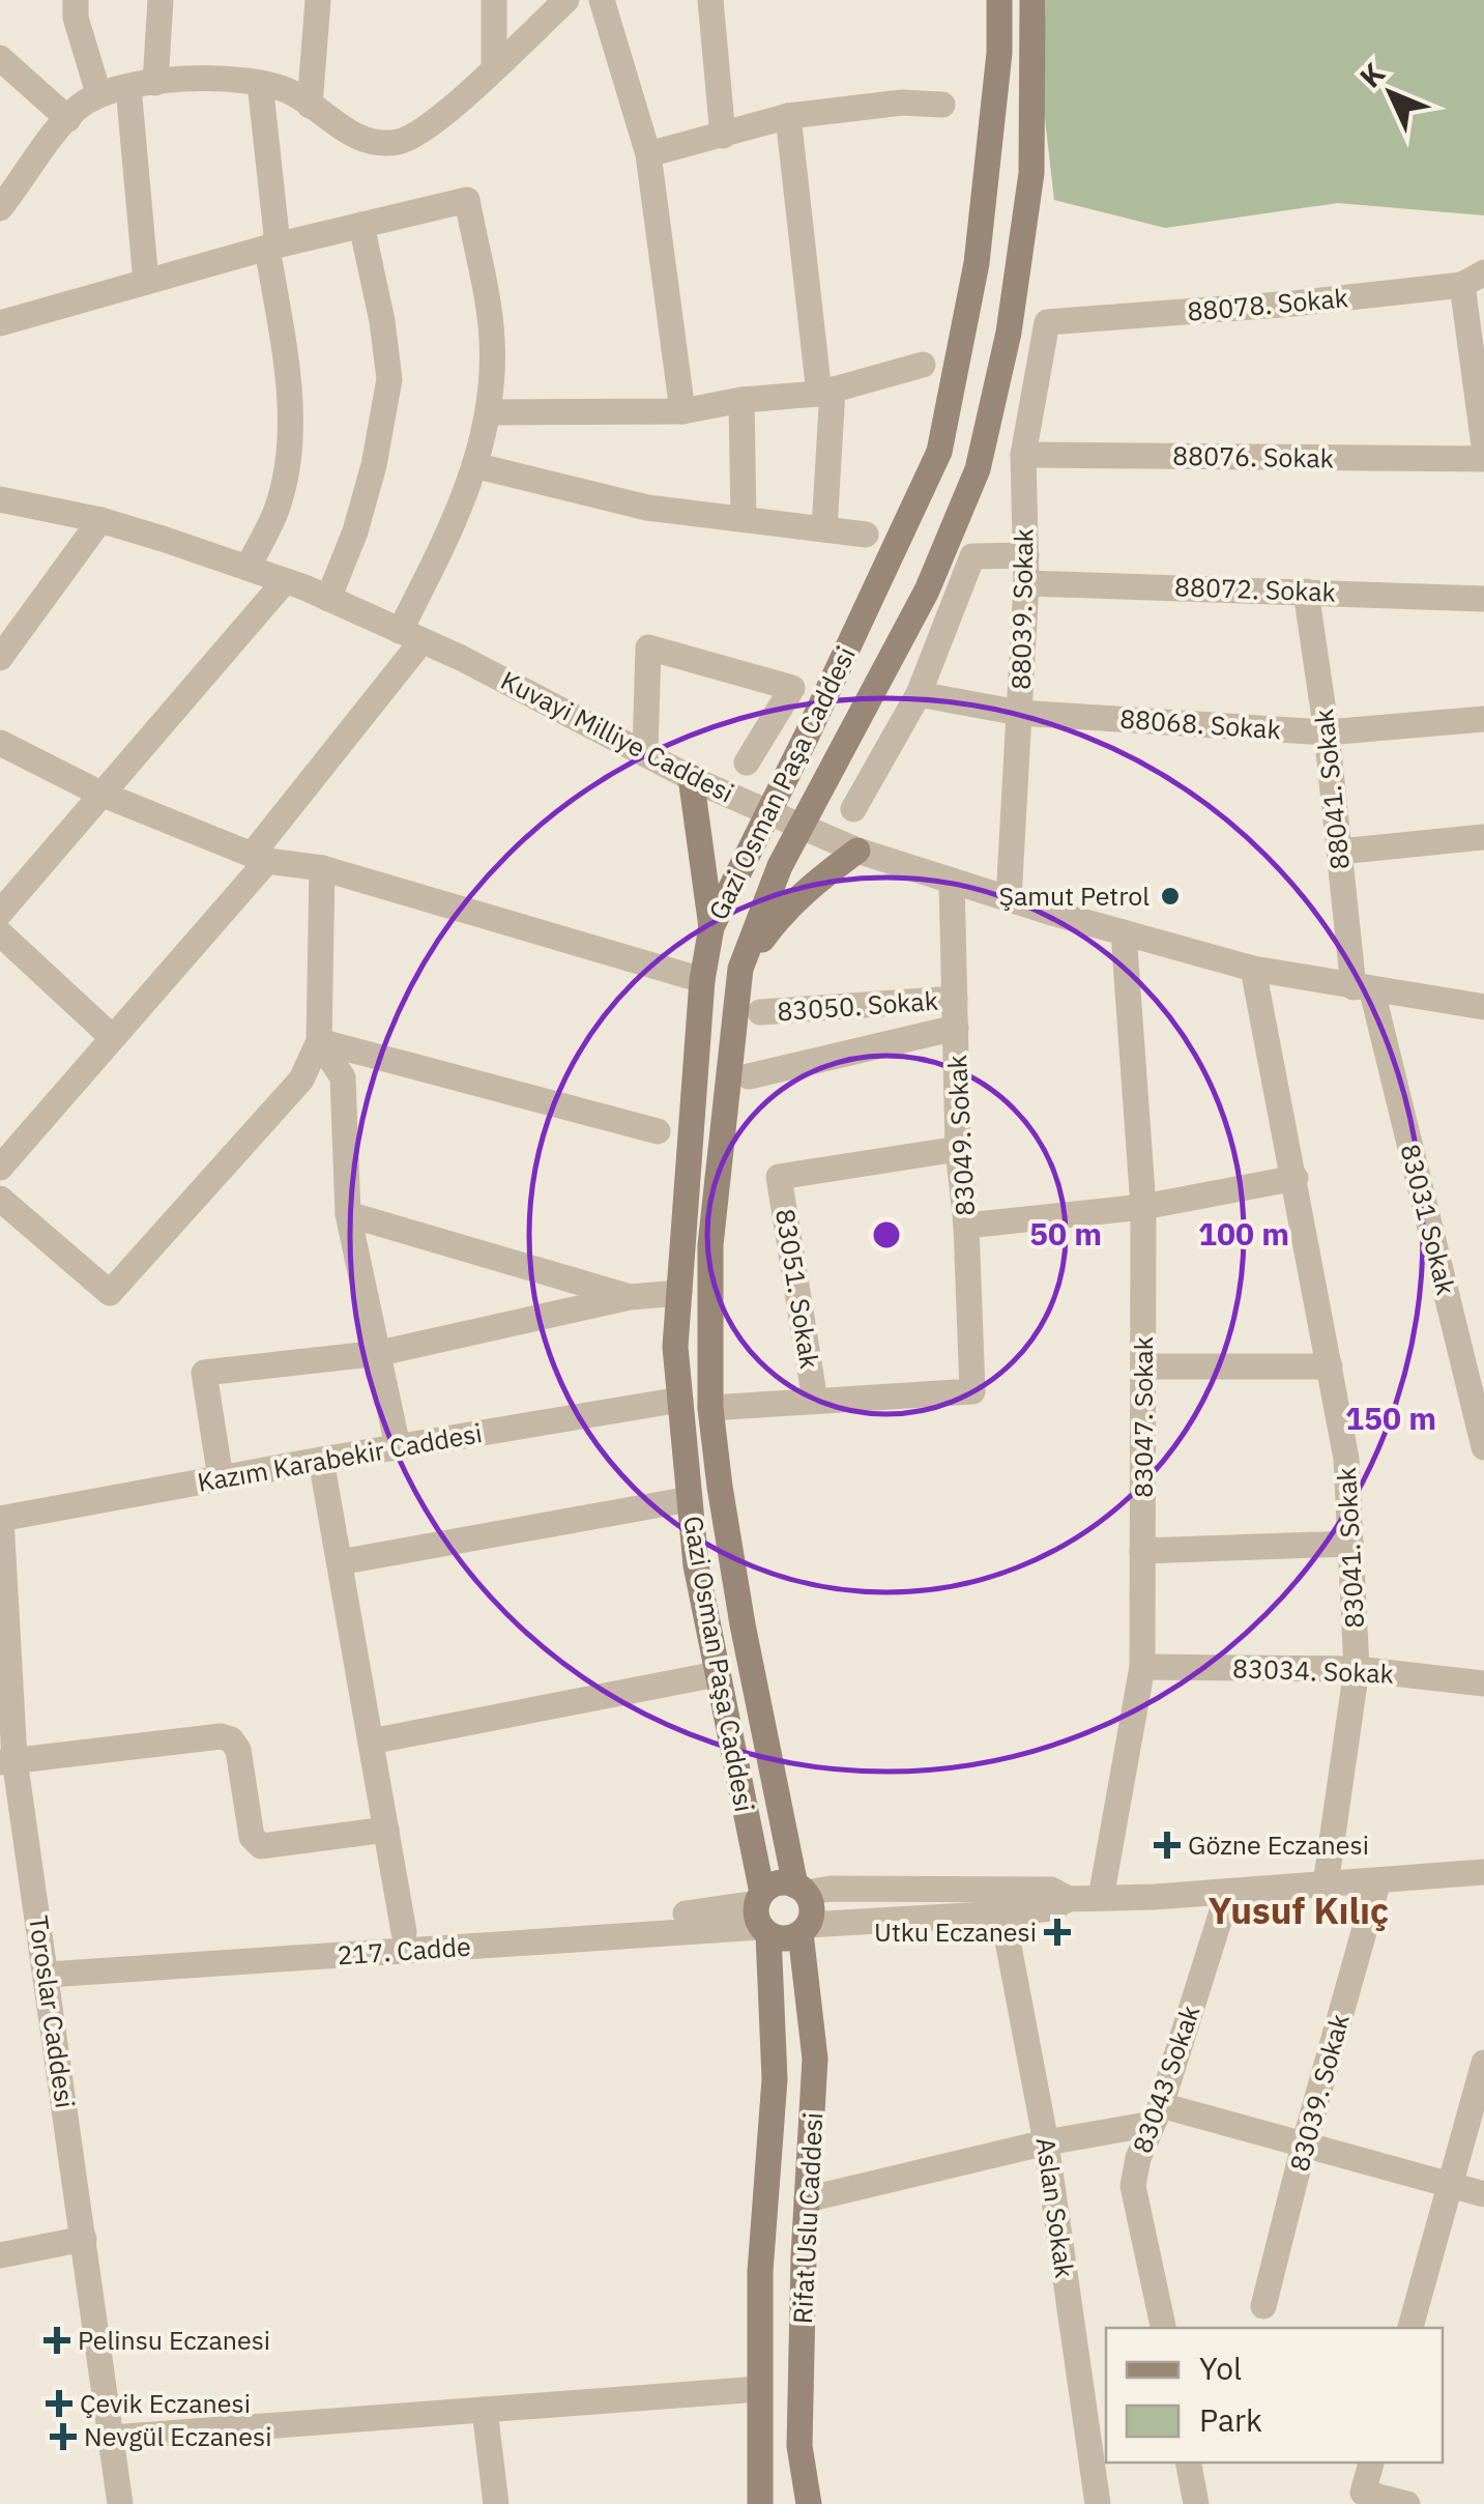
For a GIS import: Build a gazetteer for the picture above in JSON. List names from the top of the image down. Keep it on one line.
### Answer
{"streets":{"main road":["Gazi Osman Paşa Caddesi","Rifat Uslu Caddesi"],"street":["88078. Sokak","88076. Sokak","88072. Sokak","88039. Sokak","88068. Sokak","Kuvayi Milliye Caddesi","88041. Sokak","83050. Sokak","83049. Sokak","83031 Sokak","83051. Sokak","83047. Sokak","Kazım Karabekir Caddesi","83041. Sokak","83034. Sokak","217. Cadde","Toroslar Caddesi","83043 Sokak","83039. Sokak","Aslan Sokak"]},"crossings":[["88078. Sokak","88039. Sokak"],["88076. Sokak","88039. Sokak"],["88072. Sokak","88039. Sokak"],["88072. Sokak","88041. Sokak"],["88039. Sokak","88068. Sokak"],["88039. Sokak","Kuvayi Milliye Caddesi"],["88068. Sokak","88041. Sokak"],["Kuvayi Milliye Caddesi","Gazi Osman Paşa Caddesi"],["Kuvayi Milliye Caddesi","88041. Sokak"],["Kuvayi Milliye Caddesi","83049. Sokak"],["Kuvayi Milliye Caddesi","83031 Sokak"],["Kuvayi Milliye Caddesi","83047. Sokak"],["Kuvayi Milliye Caddesi","83041. Sokak"],["Gazi Osman Paşa Caddesi","Kazım Karabekir Caddesi"],["Gazi Osman Paşa Caddesi","217. Cadde"],["Gazi Osman Paşa Caddesi","Rifat Uslu Caddesi"],["88041. Sokak","83031 Sokak"],["83050. Sokak","83049. Sokak"],["83049. Sokak","83051. Sokak"],["83047. Sokak","83034. Sokak"],["Kazım Karabekir Caddesi","Toroslar Caddesi"],["83041. Sokak","83034. Sokak"],["217. Cadde","Toroslar Caddesi"],["217. Cadde","Rifat Uslu Caddesi"]],"districts":["Yusuf Kılıç"],"places":{"other":["Şamut Petrol"],"health":["Gözne Eczanesi","Utku Eczanesi","Pelinsu Eczanesi","Çevik Eczanesi","Nevgül Eczanesi"]},"legend":["Yol","Park"],"north":"top left","rings":["50 m","100 m","150 m"]}
